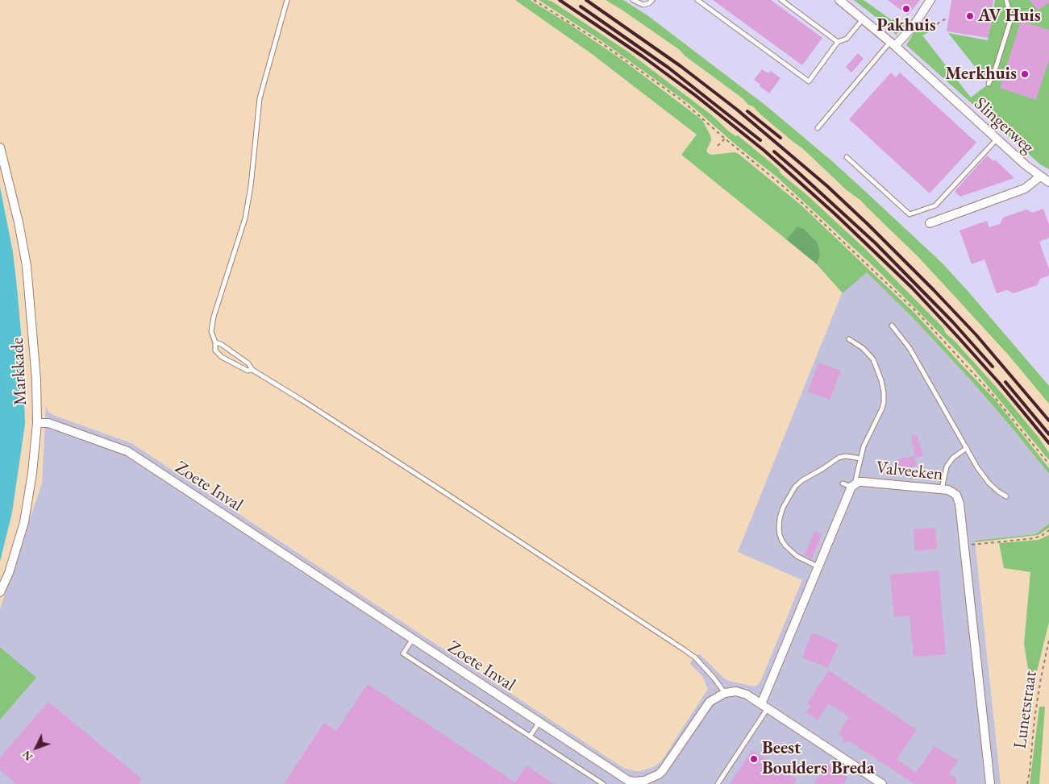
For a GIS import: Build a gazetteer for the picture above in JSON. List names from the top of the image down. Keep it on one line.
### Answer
{"streets":{"street":["Slingerweg","Markkade","Valveeken","Zoete Inval"],"path":["Lunetstraat"]},"crossings":[["Markkade","Zoete Inval"]],"places":["Pakhuis","AV Huis","Merkhuis","Beest Boulders Breda"],"north":"bottom left"}
